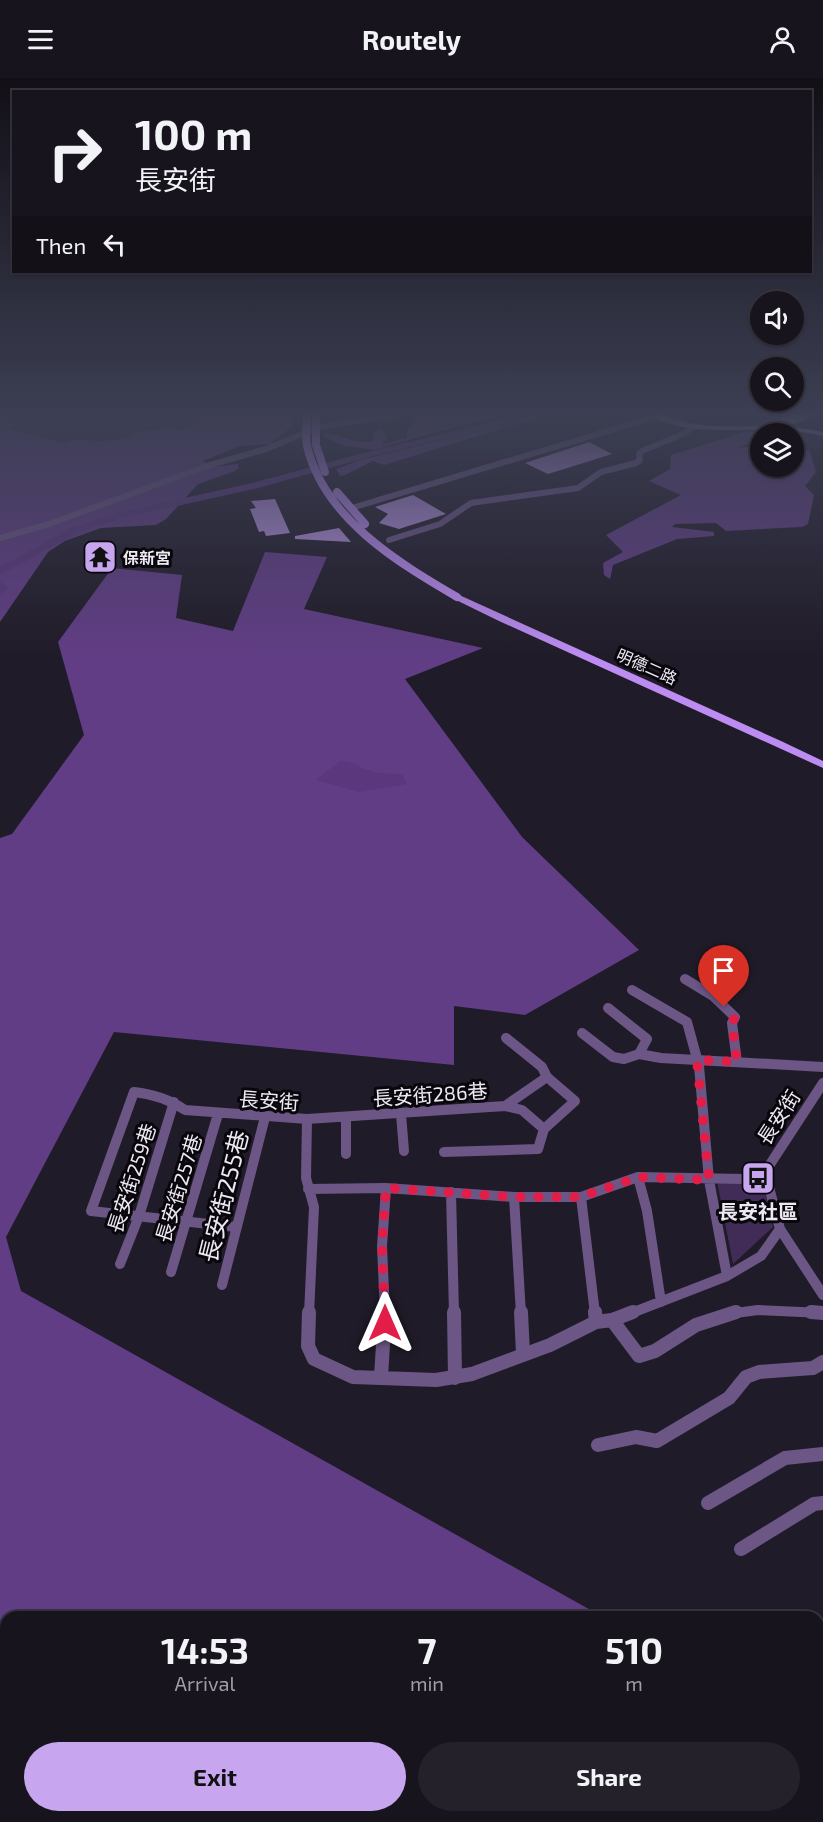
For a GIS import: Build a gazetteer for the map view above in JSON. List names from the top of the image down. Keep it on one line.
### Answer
{"streets":{"main road":["明德二路"],"street":["長安街286巷","長安街","長安街259巷","長安街257巷","長安街255巷"]},"crossings":[["長安街286巷","長安街"],["長安街","長安街259巷"],["長安街","長安街257巷"],["長安街","長安街255巷"]],"places":{"temple":["保新宮"],"bus stop":["長安社區"]},"page":{"header":"Routely","turn":["100 m","長安街"],"then":"Then","eta":["14:53","Arrival","7","min","510","m"],"buttons":["Exit","Share"]}}
